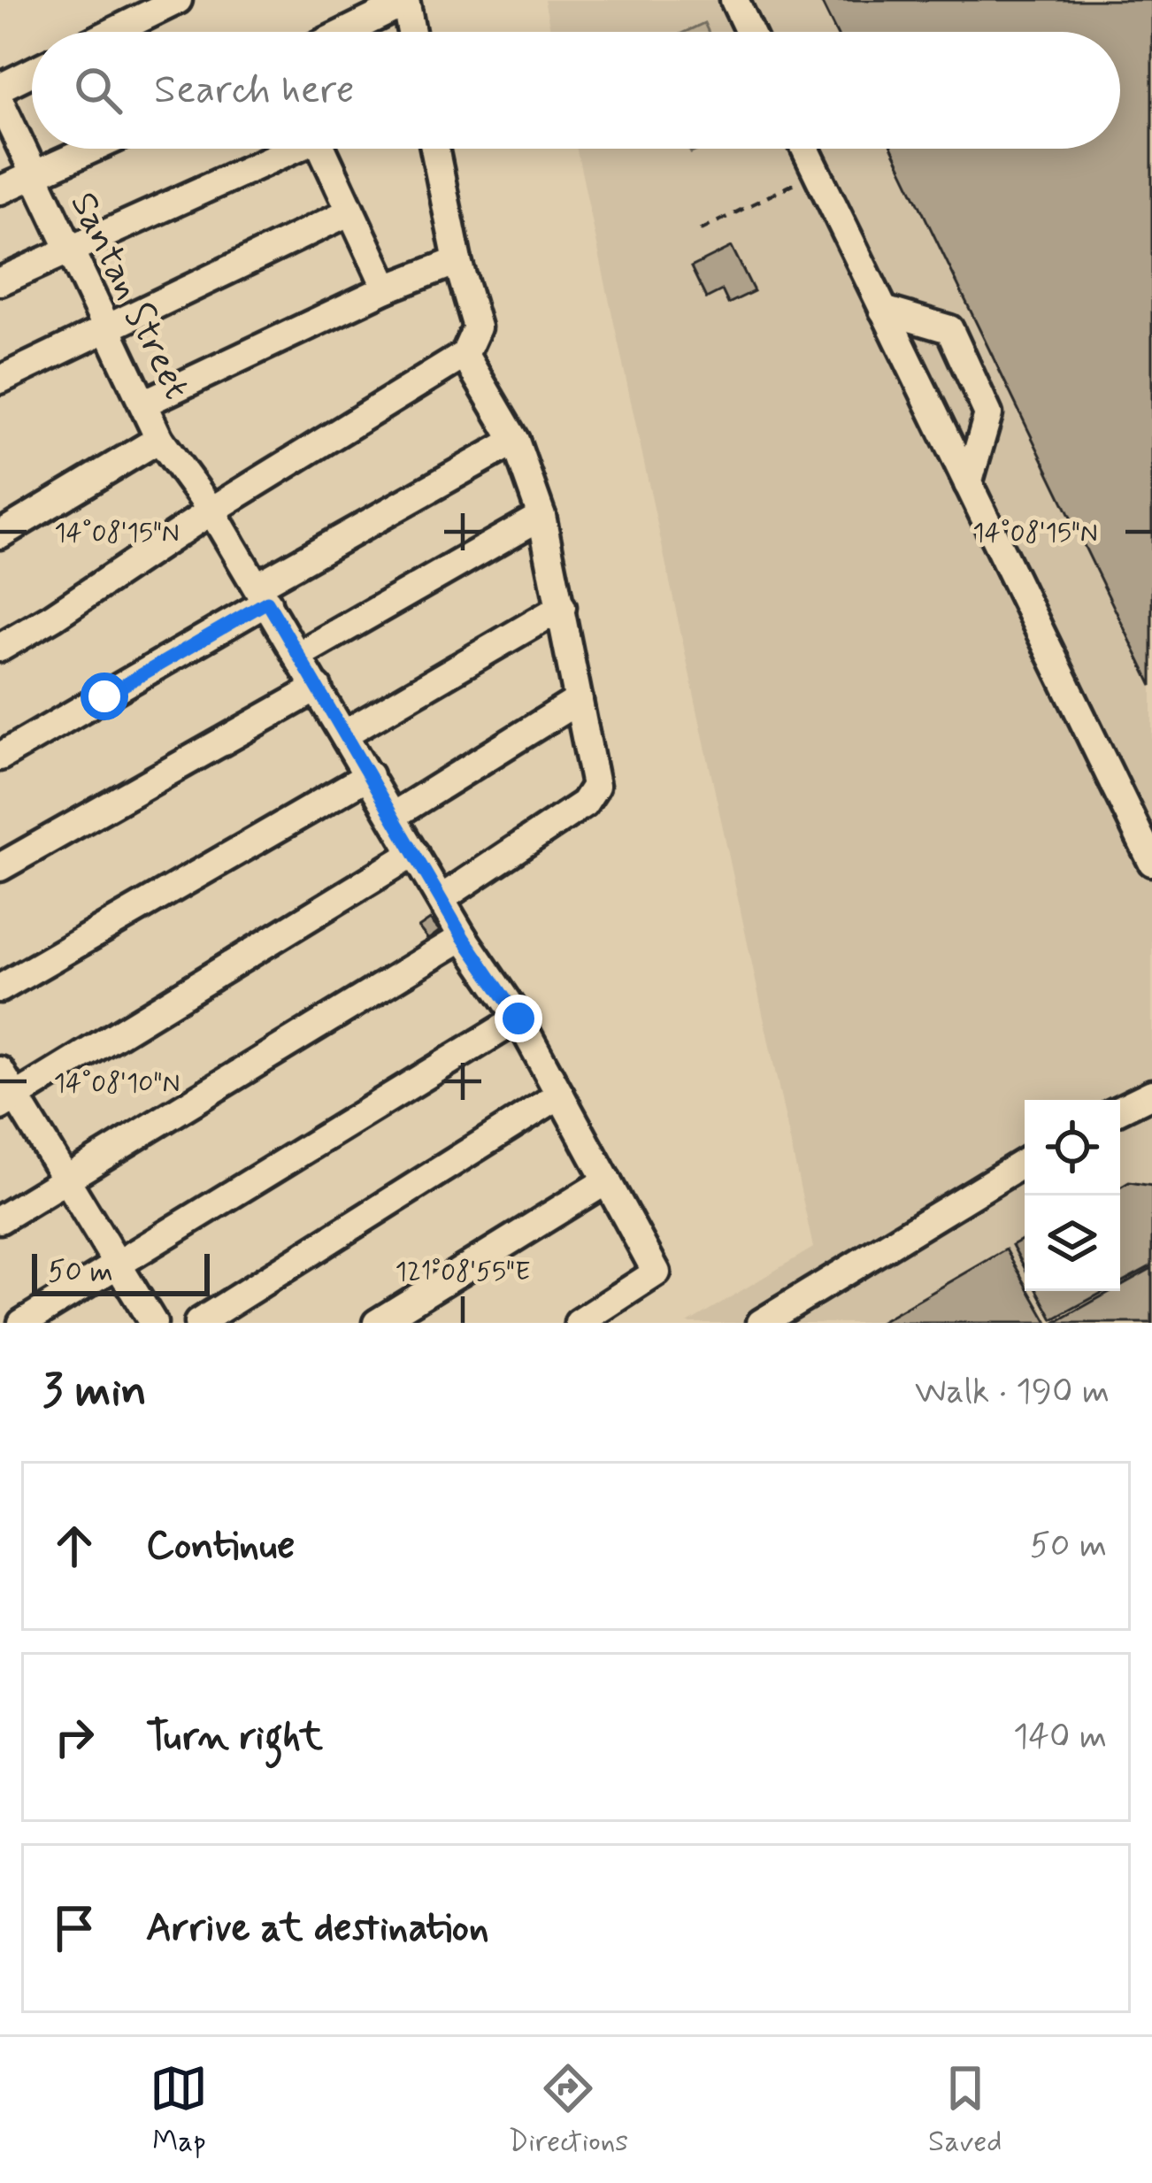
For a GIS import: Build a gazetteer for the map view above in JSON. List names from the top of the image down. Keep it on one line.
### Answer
{"streets":{"street":["Santan Street"]},"scale_bar":"50 m","page":{"search":"Search here","scale":"50 m","heading":["3 min","Walk · 190 m"],"list":[["Continue","50 m"],["Turn right","140 m"],"Arrive at destination"],"nav":["Map","Directions","Saved"]},"coordinates":["14°08'15\"N","14°08'10\"N","121°08'55\"E"]}
